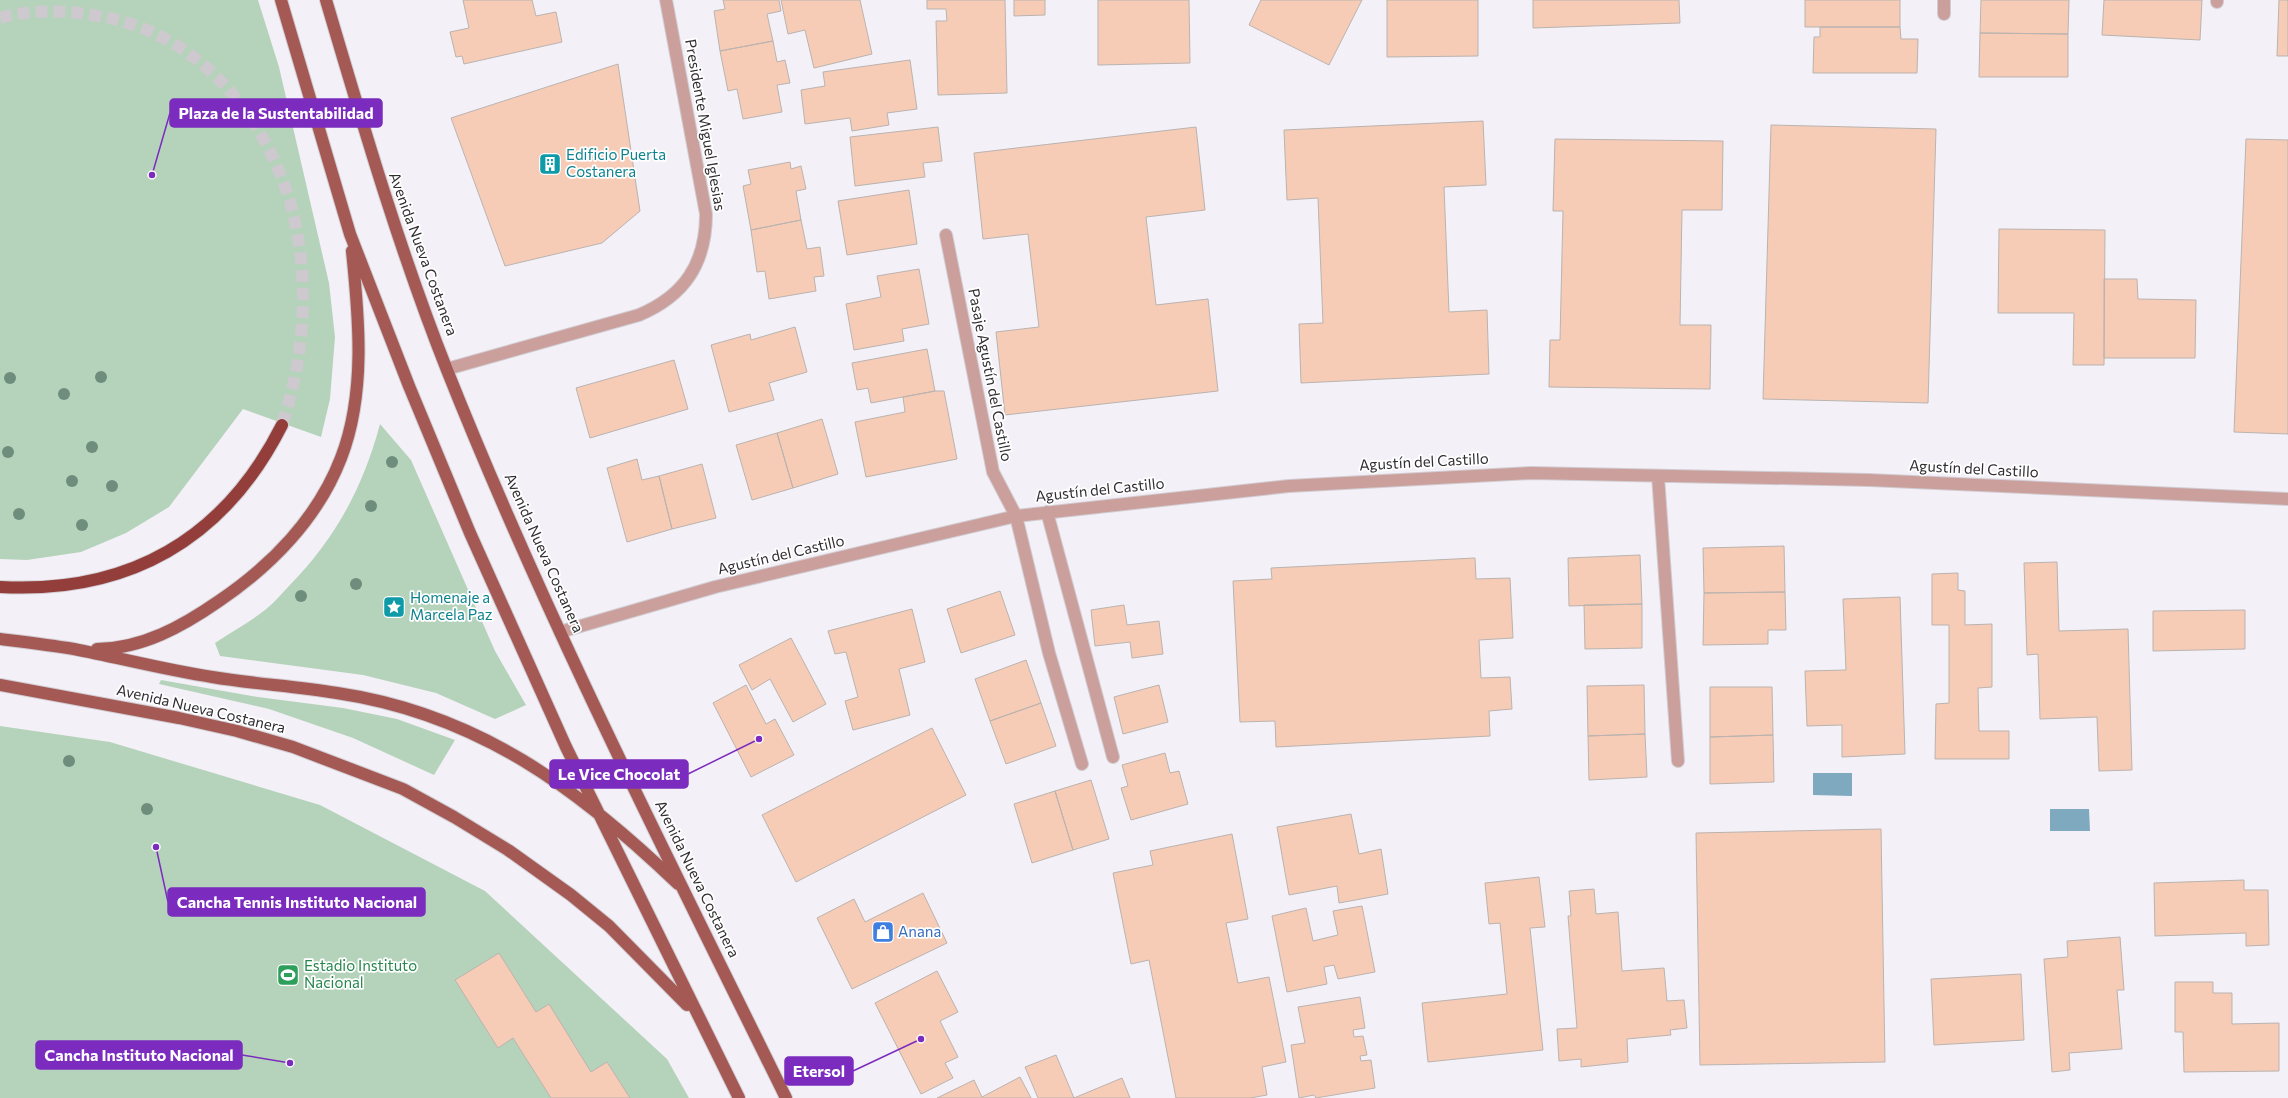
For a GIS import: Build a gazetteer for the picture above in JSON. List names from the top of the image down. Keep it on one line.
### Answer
{"streets":{"main road":["Avenida Nueva Costanera"],"street":["Presidente Miguel Iglesias","Pasaje Agustín del Castillo","Agustín del Castillo"]},"crossings":[["Presidente Miguel Iglesias","Avenida Nueva Costanera"],["Avenida Nueva Costanera","Agustín del Castillo"],["Pasaje Agustín del Castillo","Agustín del Castillo"]],"places":{"building":["Edificio Puerta Costanera"],"other":["Plaza de la Sustentabilidad","Le Vice Chocolat","Cancha Tennis Instituto Nacional","Etersol","Cancha Instituto Nacional"],"place":["Homenaje a Marcela Paz"],"shop":["Anana"],"sports":["Estadio Instituto Nacional"]}}
